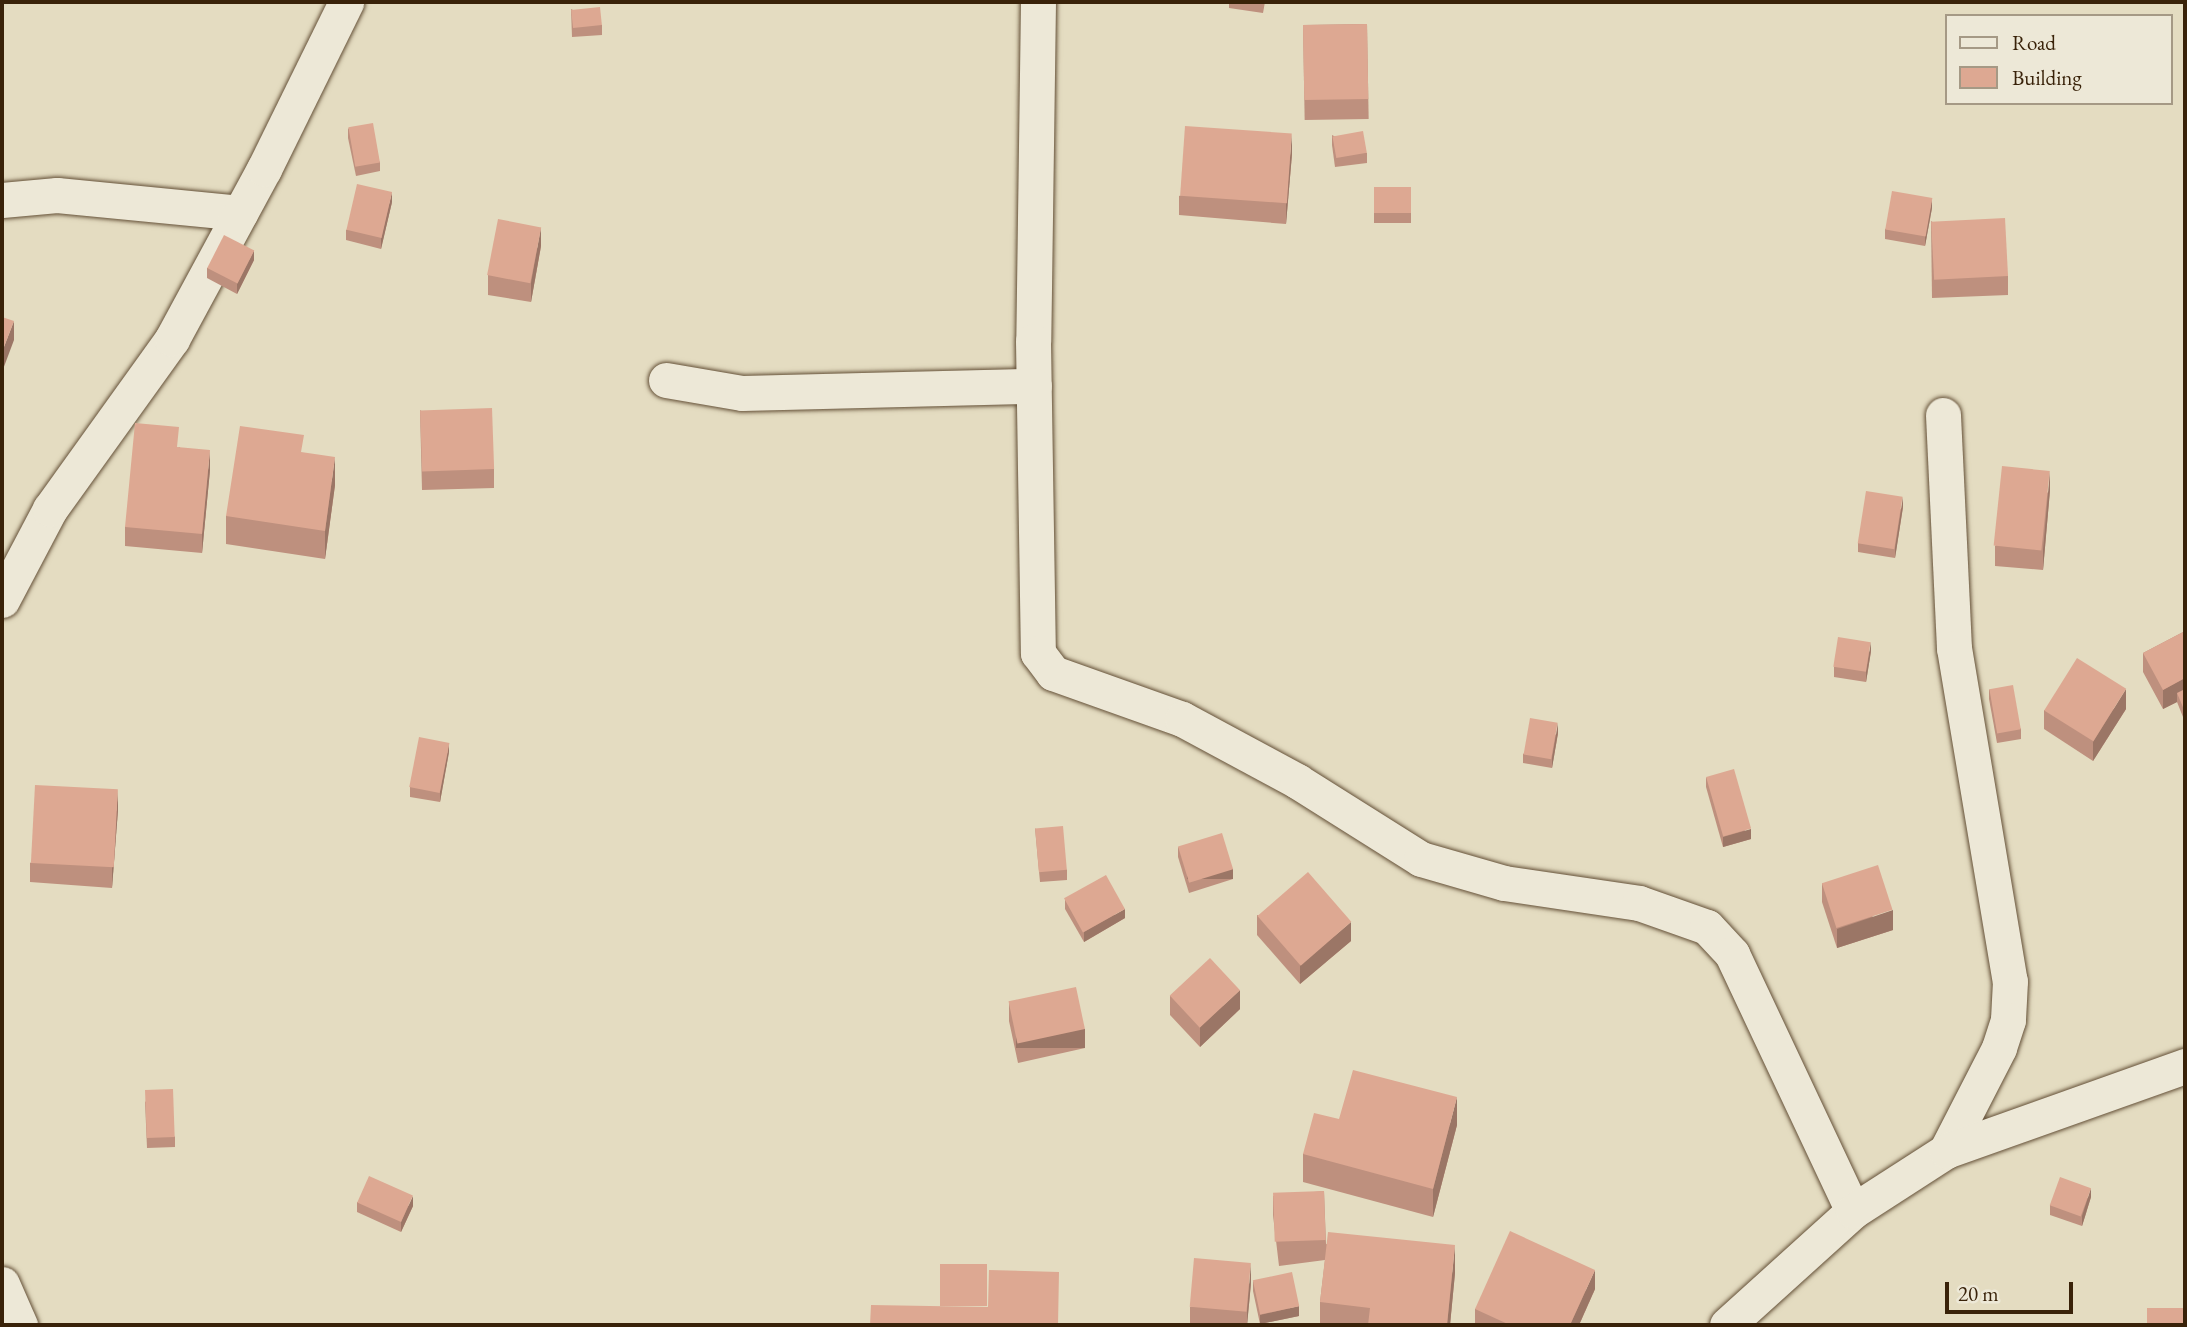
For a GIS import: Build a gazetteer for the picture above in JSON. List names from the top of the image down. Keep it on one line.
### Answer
{"legend":["Road","Building"],"scale_bar":"20 m"}
